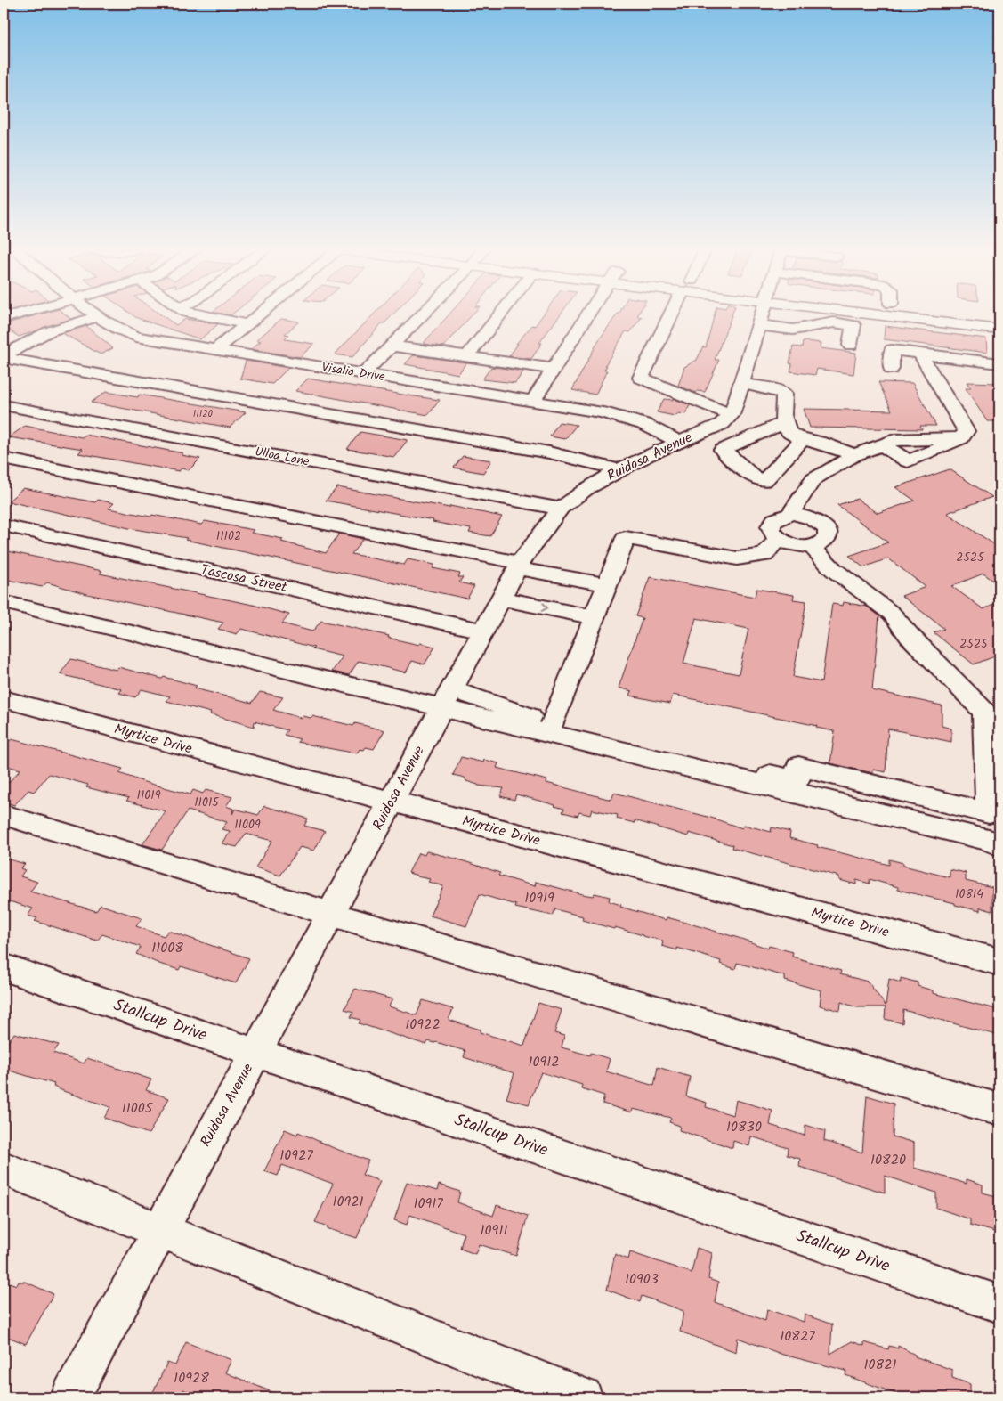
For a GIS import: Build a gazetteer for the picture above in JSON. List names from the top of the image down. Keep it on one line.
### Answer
{"streets":{"street":["Visalia Drive","Ulloa Lane","Ruidosa Avenue","Tascosa Street","Myrtice Drive","Stallcup Drive"]},"crossings":[["Visalia Drive","Ruidosa Avenue"],["Ulloa Lane","Ruidosa Avenue"],["Ruidosa Avenue","Tascosa Street"],["Ruidosa Avenue","Myrtice Drive"],["Ruidosa Avenue","Stallcup Drive"]],"house_numbers":["11120","11102","2525","2525","11019","11015","11009","10814","10919","11008","10922","10912","11005","10830","10927","10820","10921","10917","10911","10903","10827","10821","10928"]}
